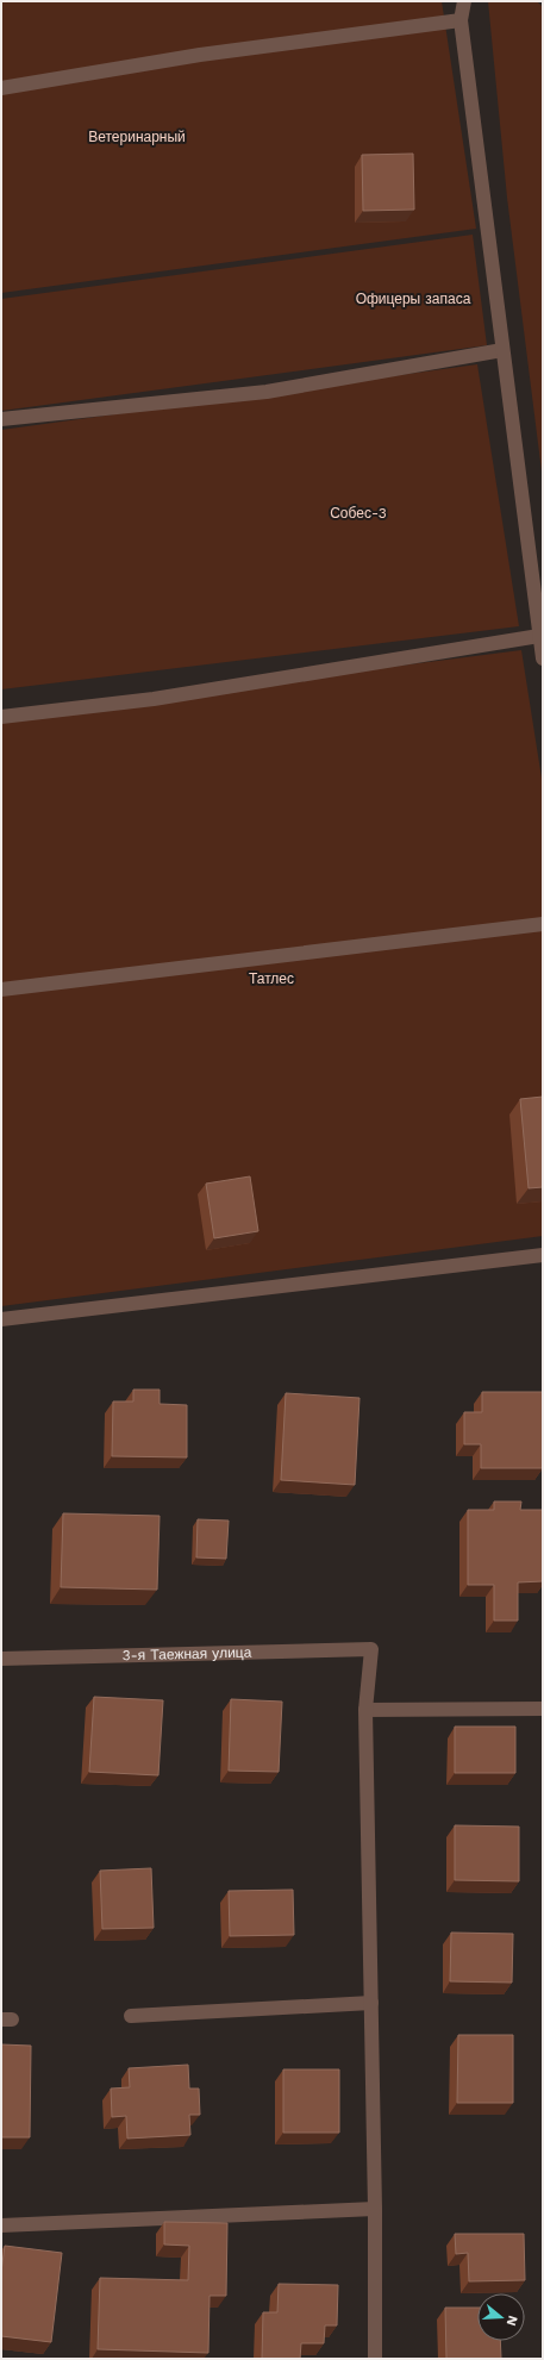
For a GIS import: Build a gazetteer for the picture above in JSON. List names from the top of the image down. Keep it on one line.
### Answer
{"streets":{"street":["3-я Таежная улица"]},"parks":["Ветеринарный","Офицеры запаса","Собес-3","Татлес"],"north":"right"}
